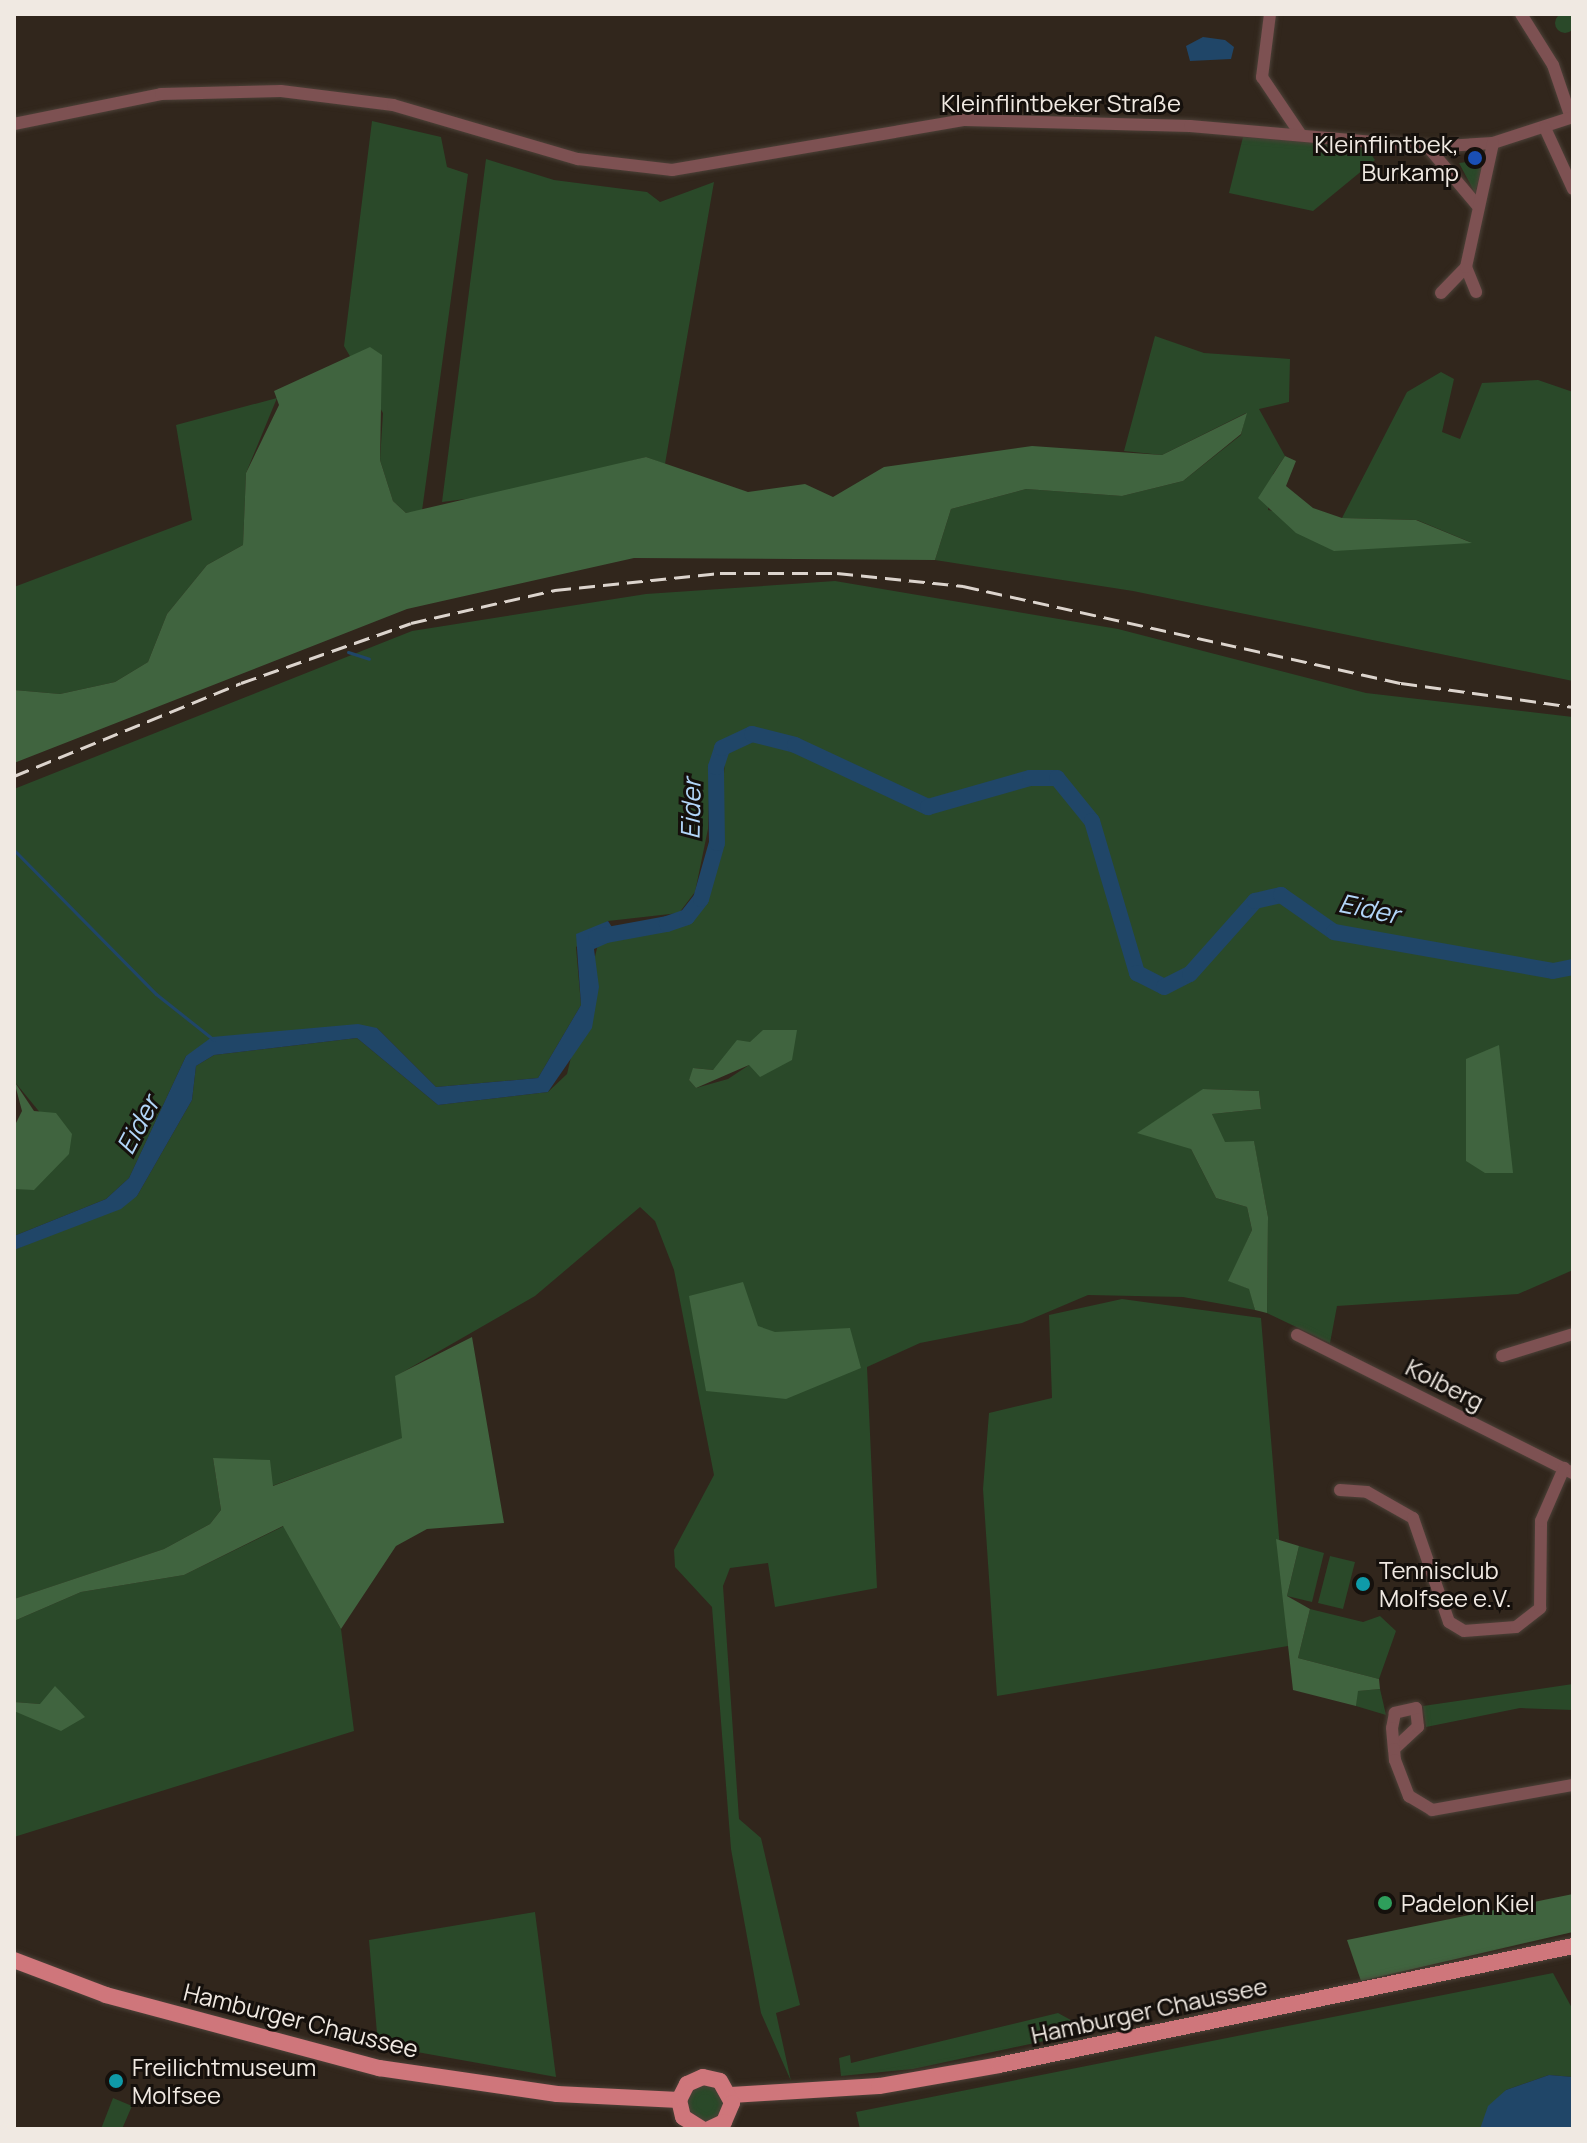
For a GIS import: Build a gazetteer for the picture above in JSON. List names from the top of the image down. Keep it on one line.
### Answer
{"streets":{"main road":["Hamburger Chaussee"],"street":["Kleinflintbeker Straße","Kolberg"]},"water":["Eider"],"places":["Kleinflintbek, Burkamp","Tennisclub Molfsee e.V.","Padelon Kiel","Freilichtmuseum Molfsee"]}
